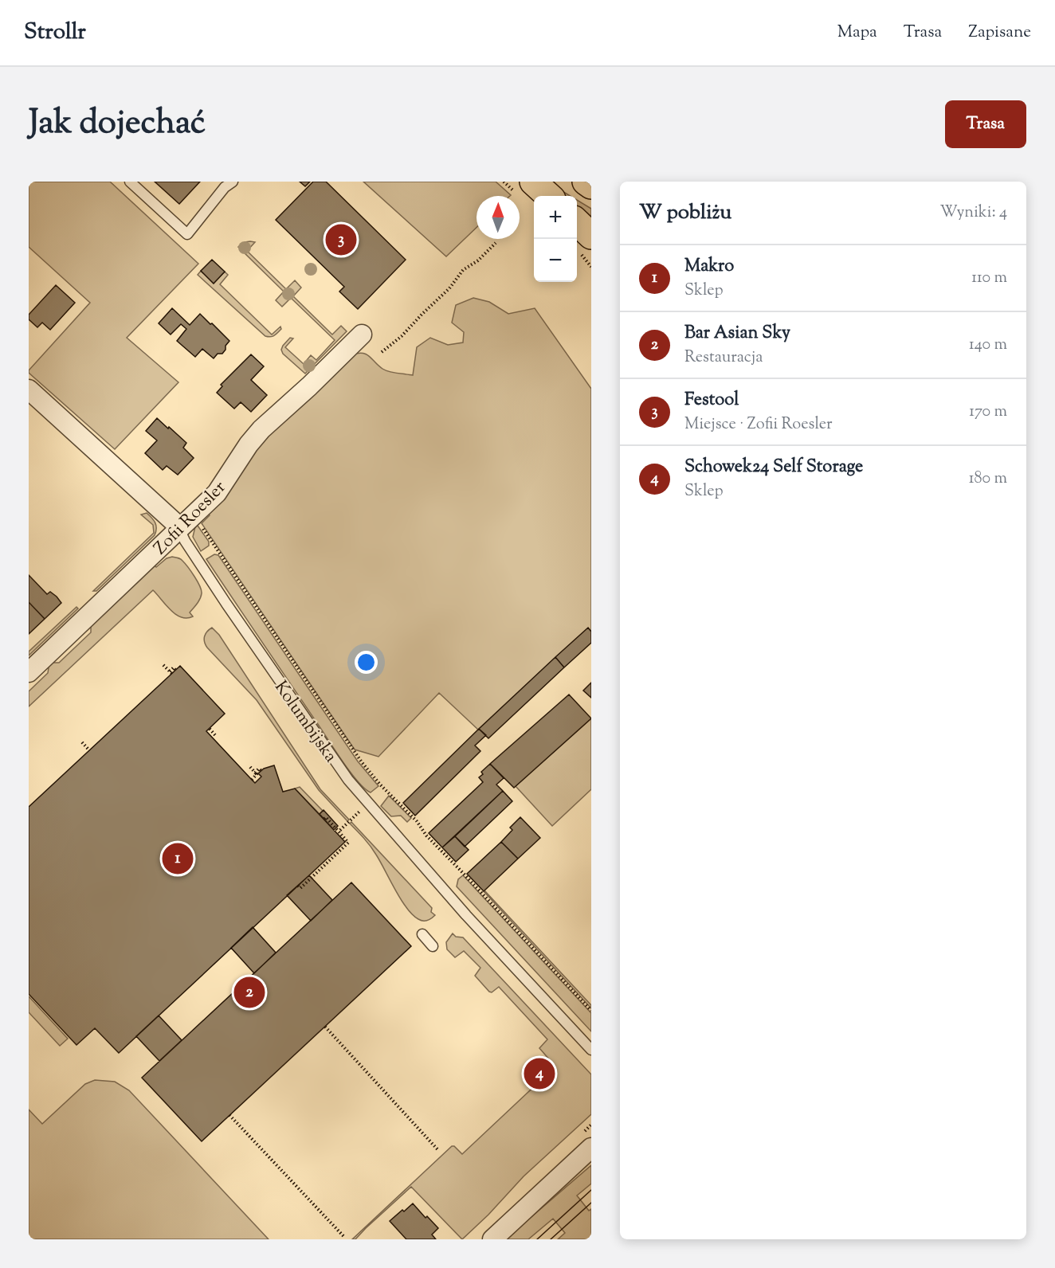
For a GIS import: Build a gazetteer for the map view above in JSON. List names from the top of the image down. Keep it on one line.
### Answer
{"streets":{"street":["Zofii Roesler","Kolumbijska"]},"crossings":[["Zofii Roesler","Kolumbijska"]],"north":"top","page":{"header":"Strollr","nav":["Mapa","Trasa","Zapisane"],"title":"Jak dojechać","buttons":"Trasa","heading":["W pobliżu","Wyniki: 4"],"map_buttons":["+","−"],"pins":["3","1","2","4"],"list":[{"mark":"1","name":"Makro","note":"Sklep","value":"110 m"},{"mark":"2","name":"Bar Asian Sky","note":"Restauracja","value":"140 m"},{"mark":"3","name":"Festool","note":"Miejsce · Zofii Roesler","value":"170 m"},{"mark":"4","name":"Schowek24 Self Storage","note":"Sklep","value":"180 m"}]}}
